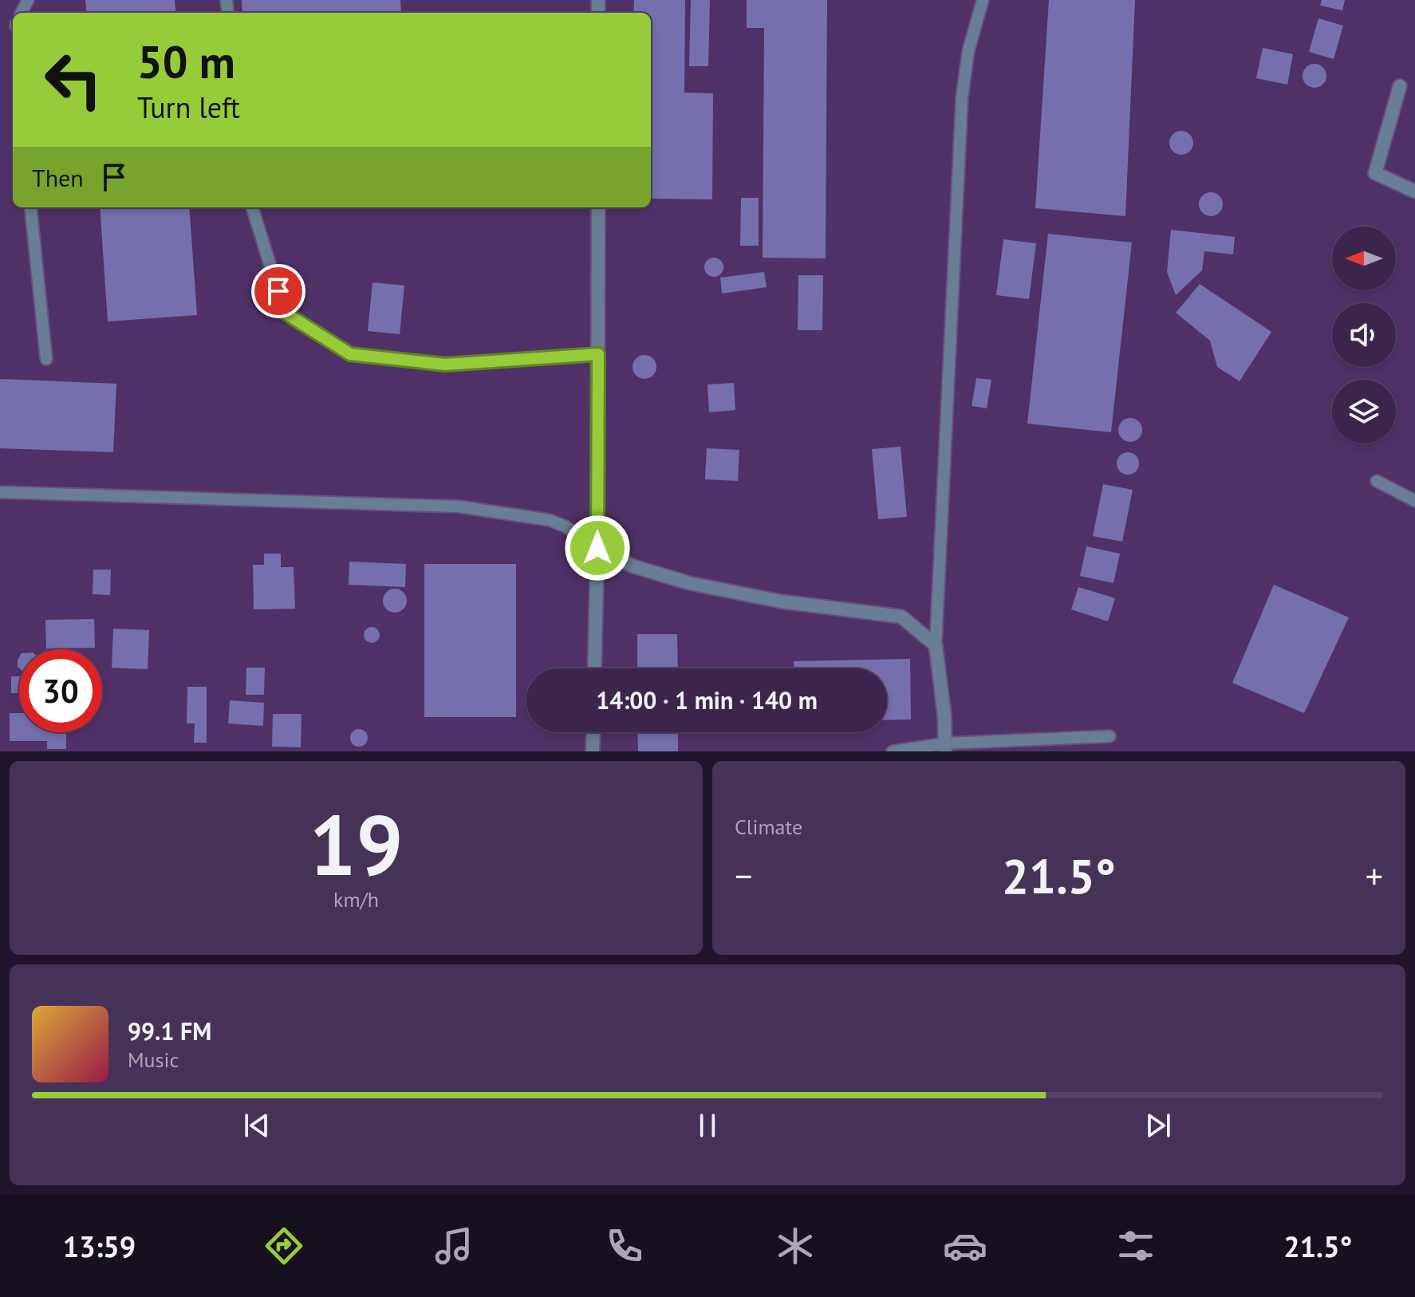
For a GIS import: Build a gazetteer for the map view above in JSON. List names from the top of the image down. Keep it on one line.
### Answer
{"north":"left","page":{"turn":["50 m","Turn left"],"then":"Then","limit":"30","trip":"14:00 · 1 min · 140 m","tile":[["19","km/h"],"Climate"],"heat":["−","21.5°","+"],"song":["99.1 FM","Music"],"tabs":["13:59","21.5°"]}}
